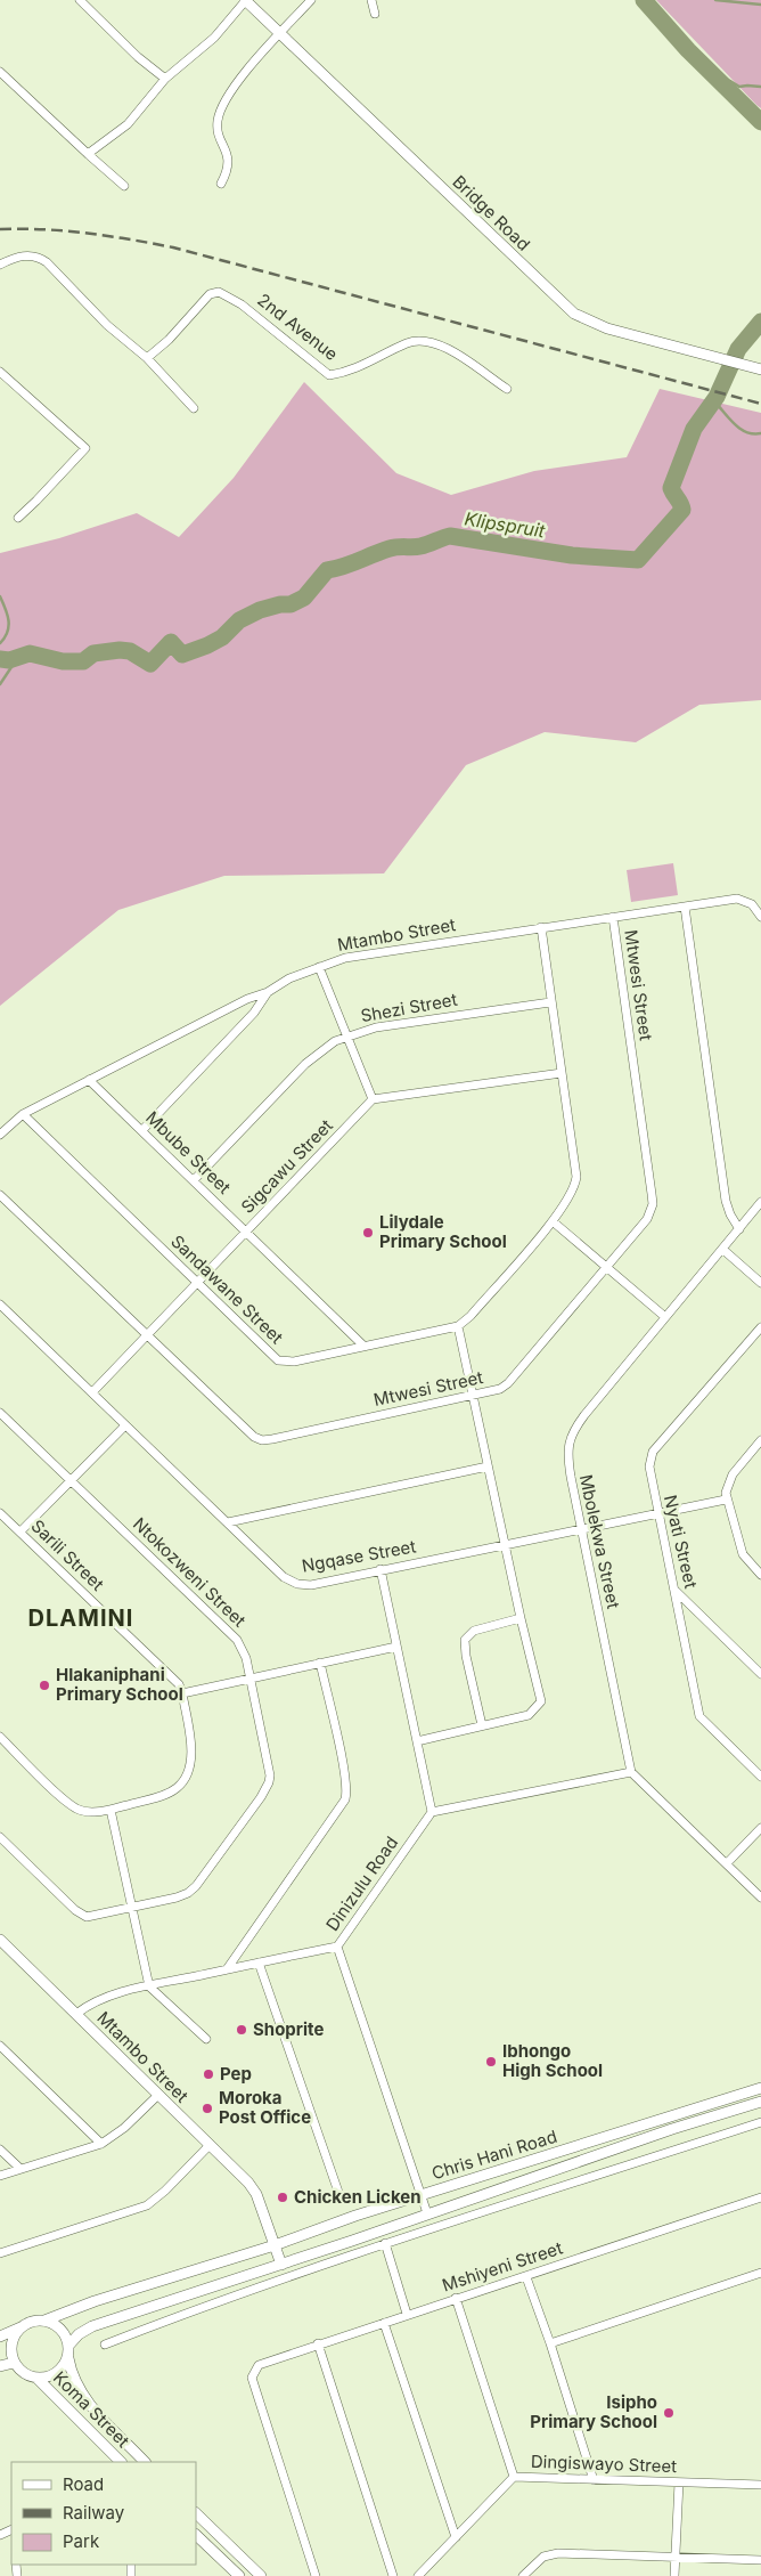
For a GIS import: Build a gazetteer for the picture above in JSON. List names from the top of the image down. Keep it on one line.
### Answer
{"streets":{"main road":["Bridge Road","Mtambo Street","Chris Hani Road","Koma Street"],"street":["2nd Avenue","Mtwesi Street","Shezi Street","Mbube Street","Sigcawu Street","Sandawane Street","Mbolekwa Street","Nyati Street","Sarili Street","Ngqase Street","Ntokozweni Street","Dinizulu Road","Mshiyeni Street","Dingiswayo Street"]},"crossings":[["Mtambo Street","Mtwesi Street"],["Mtambo Street","Mbube Street"],["Mtambo Street","Sandawane Street"],["Mtambo Street","Chris Hani Road"],["Mtwesi Street","Sigcawu Street"],["Shezi Street","Mbube Street"],["Mbube Street","Sigcawu Street"],["Mbube Street","Sandawane Street"],["Sigcawu Street","Sandawane Street"],["Sigcawu Street","Ngqase Street"],["Mbolekwa Street","Ngqase Street"],["Nyati Street","Ngqase Street"],["Dinizulu Road","Chris Hani Road"],["Chris Hani Road","Koma Street"]],"districts":["DLAMINI"],"water":["Klipspruit"],"places":["Lilydale Primary School","Hlakaniphani Primary School","Shoprite","Ibhongo High School","Pep","Moroka Post Office","Chicken Licken","Isipho Primary School"],"legend":["Road","Railway","Park"]}
